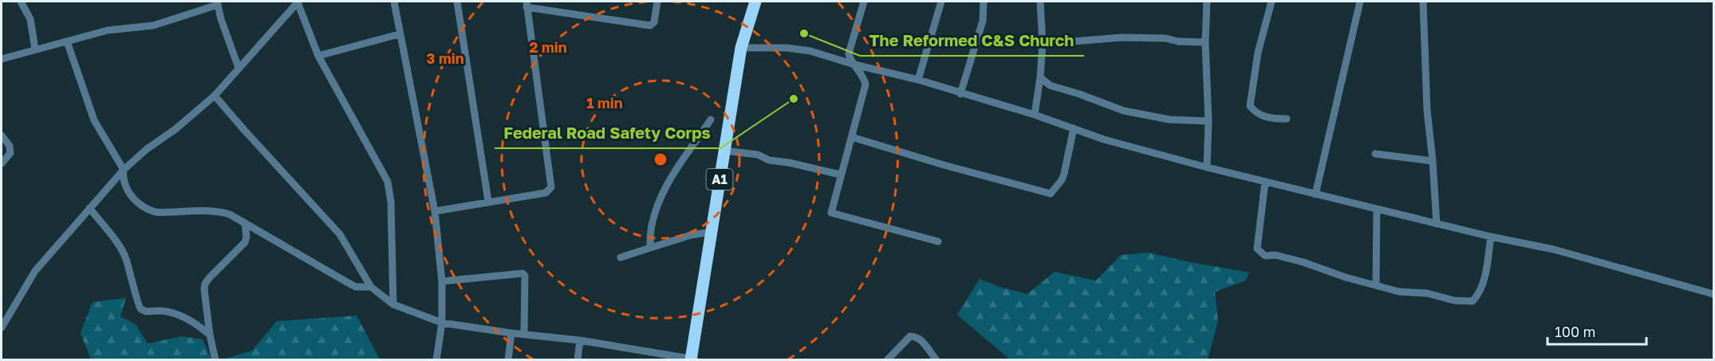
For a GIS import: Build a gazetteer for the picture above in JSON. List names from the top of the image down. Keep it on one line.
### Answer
{"streets":{"highway":["A1"]},"places":["The Reformed C&S Church","Federal Road Safety Corps"],"scale_bar":"100 m","rings":["2 min","3 min","1 min"]}
